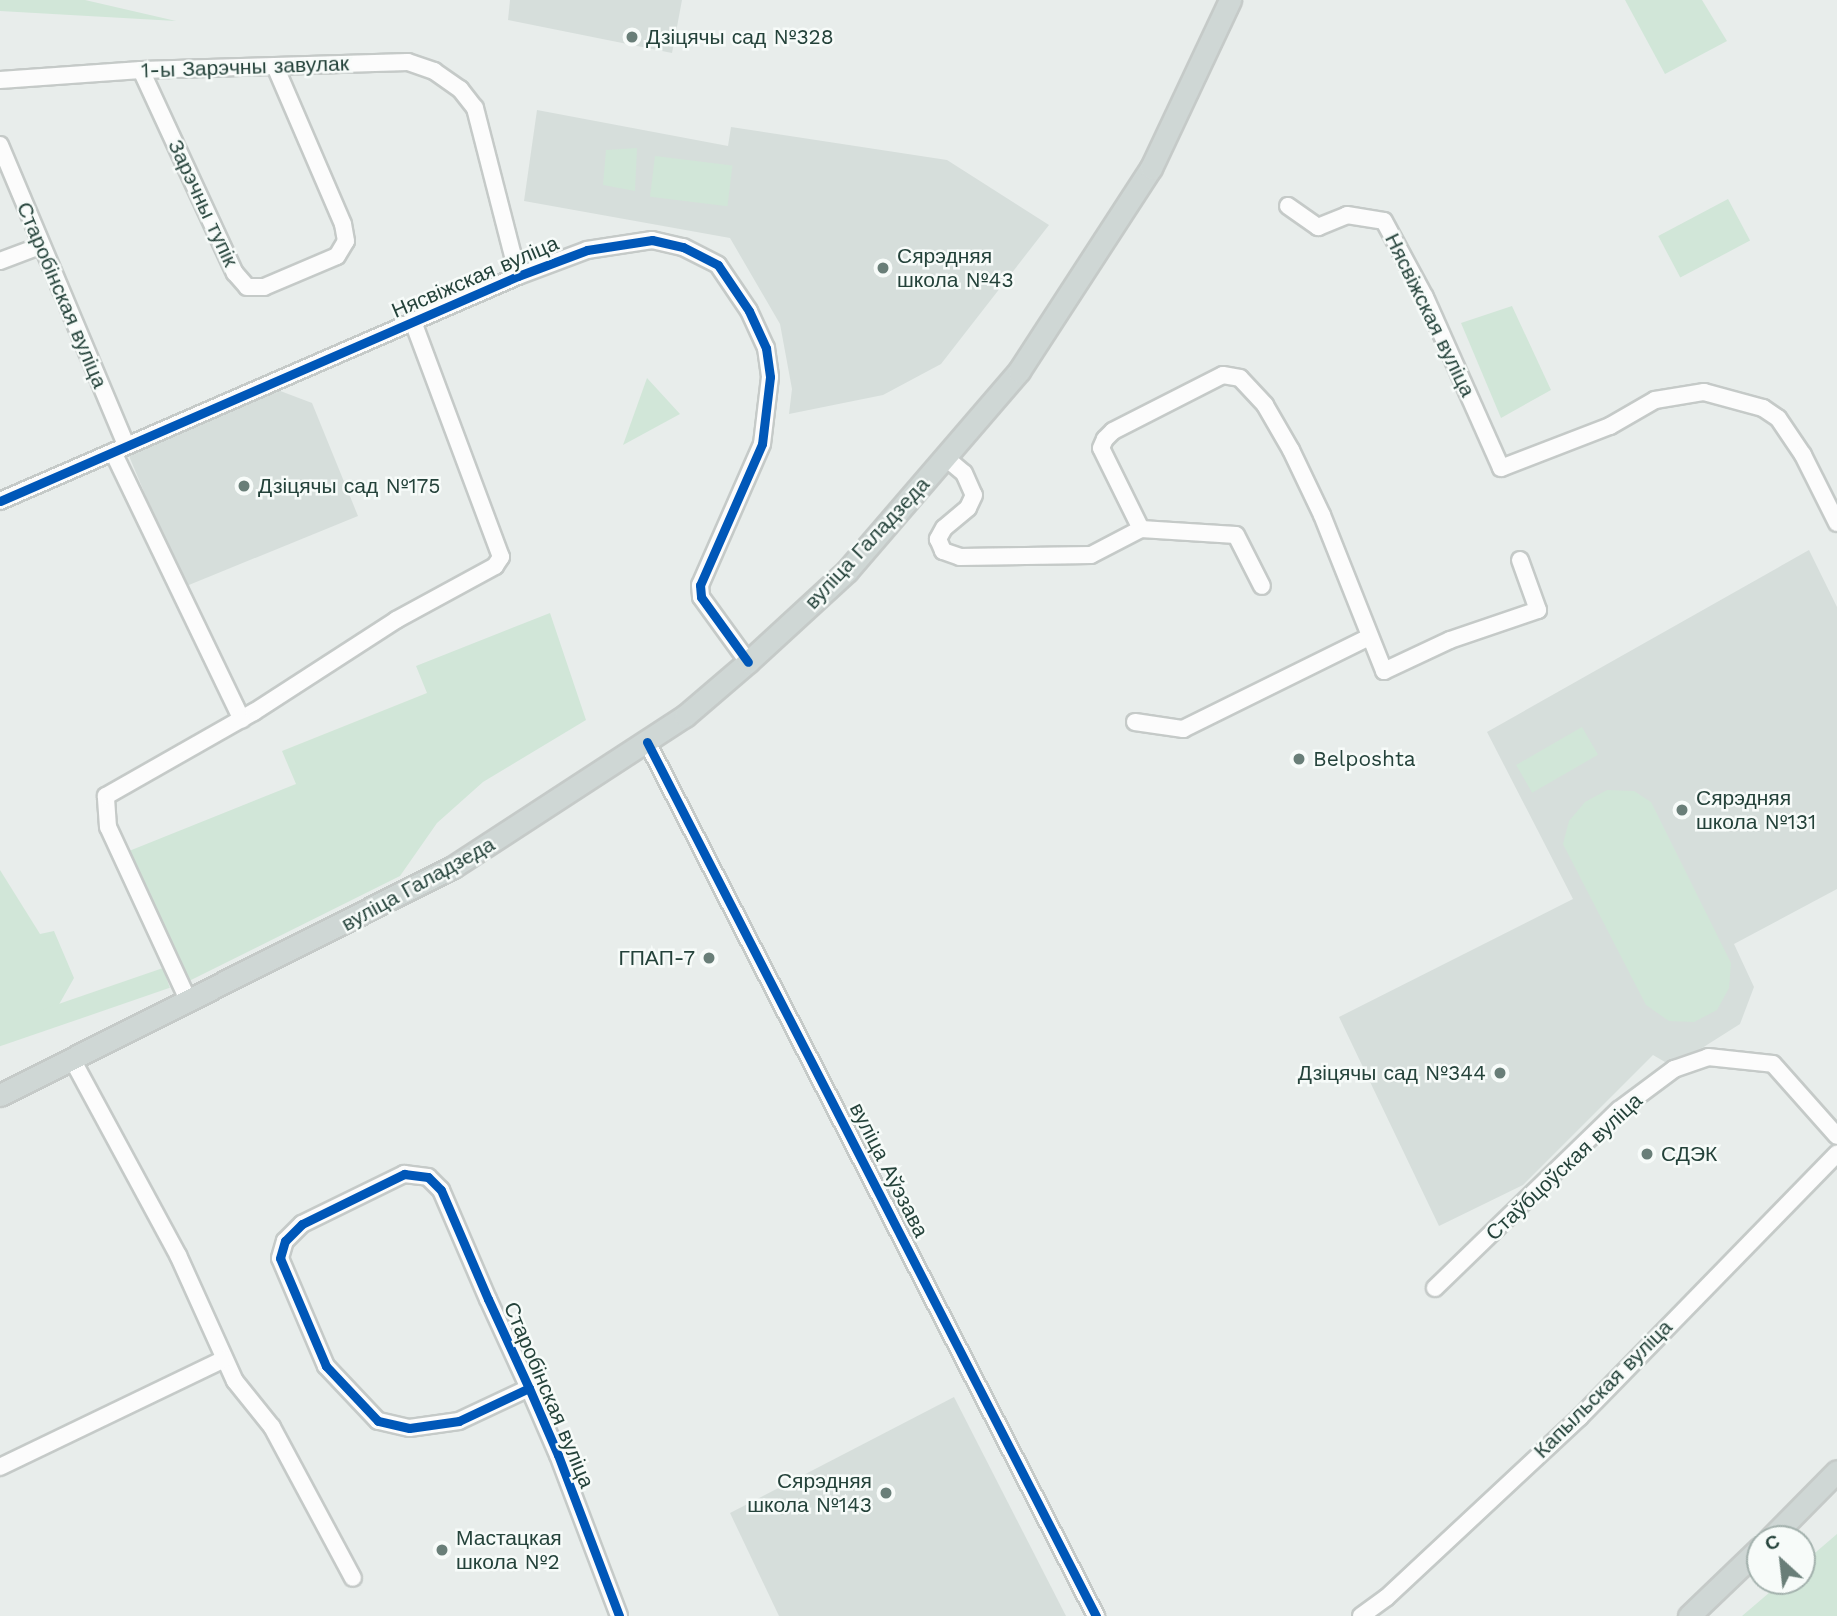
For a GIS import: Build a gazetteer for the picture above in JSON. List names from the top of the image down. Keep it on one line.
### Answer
{"streets":{"main road":["вуліца Галадзеда"],"street":["1-ы Зарэчны завулак","Зарэчны тупік","Нясвіжская вуліца","Старобінская вуліца","Стаўбцоўская вуліца","вуліца Аўэзава","Капыльская вуліца"]},"crossings":[["1-ы Зарэчны завулак","Зарэчны тупік"],["1-ы Зарэчны завулак","Нясвіжская вуліца"],["Нясвіжская вуліца","Старобінская вуліца"],["Нясвіжская вуліца","вуліца Галадзеда"],["вуліца Галадзеда","вуліца Аўэзава"]],"places":["Дзіцячы сад №328","Сярэдняя школа №43","Дзіцячы сад №175","Belposhta","Сярэдняя школа №131","ГПАП-7","Дзіцячы сад №344","СДЭК","Сярэдняя школа №143","Мастацкая школа №2"],"north":"top left"}
